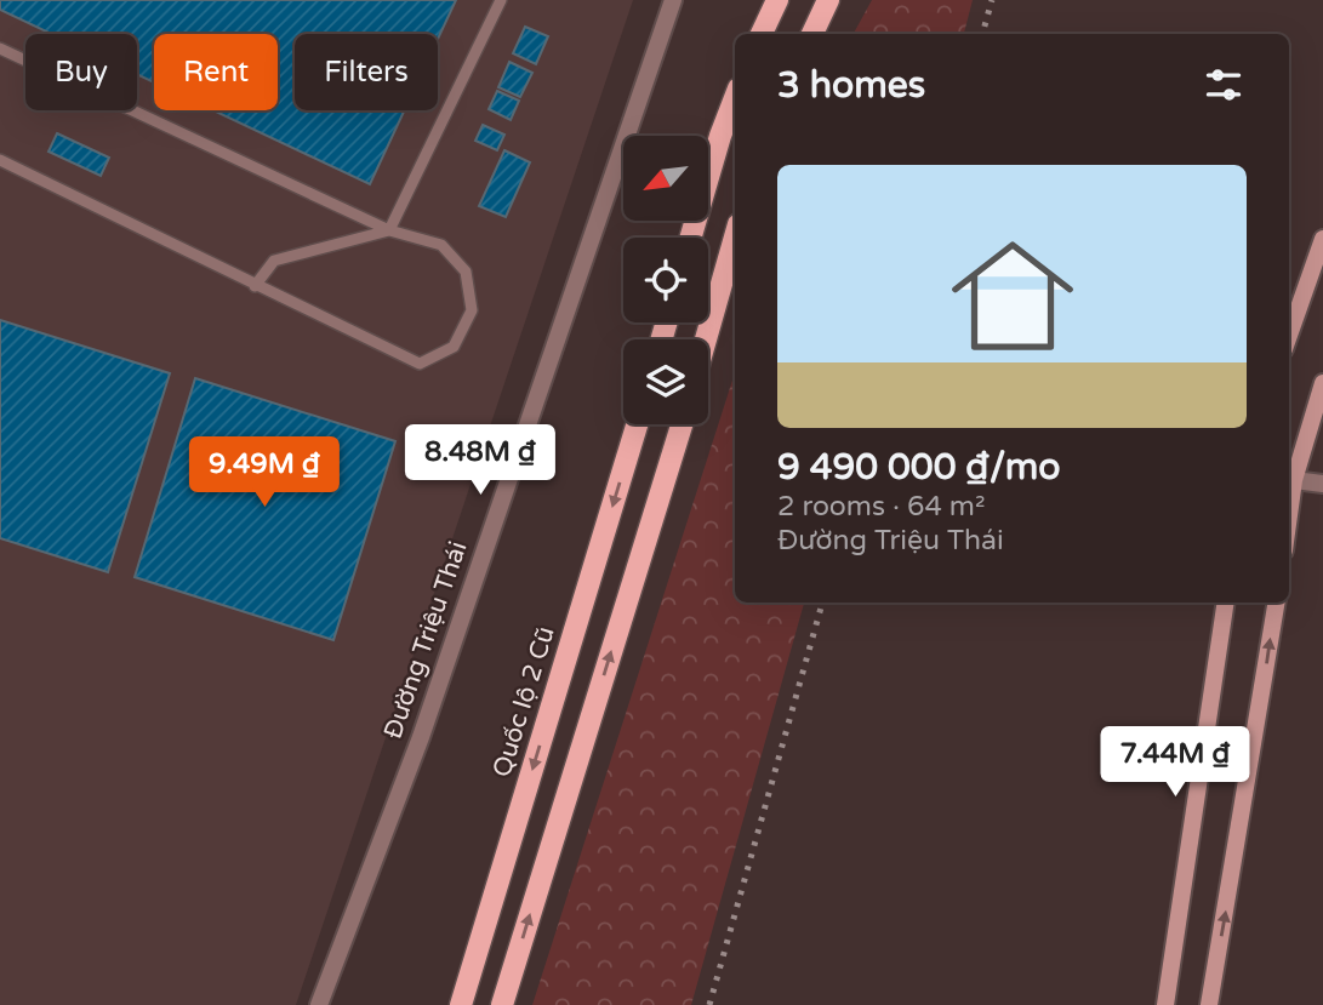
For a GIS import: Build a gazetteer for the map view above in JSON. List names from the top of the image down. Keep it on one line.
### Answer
{"streets":{"main road":["Quốc lộ 2 Cũ"],"street":["Đường Triệu Thái"]},"north":"bottom left","page":{"chip":["Buy","Rent","Filters"],"heading":"3 homes","list":[{"name":"9 490 000 ₫/mo","note":"2 rooms · 64 m² · Đường Triệu Thái"}],"price":["8.48M ₫","9.49M ₫","7.44M ₫"]}}
